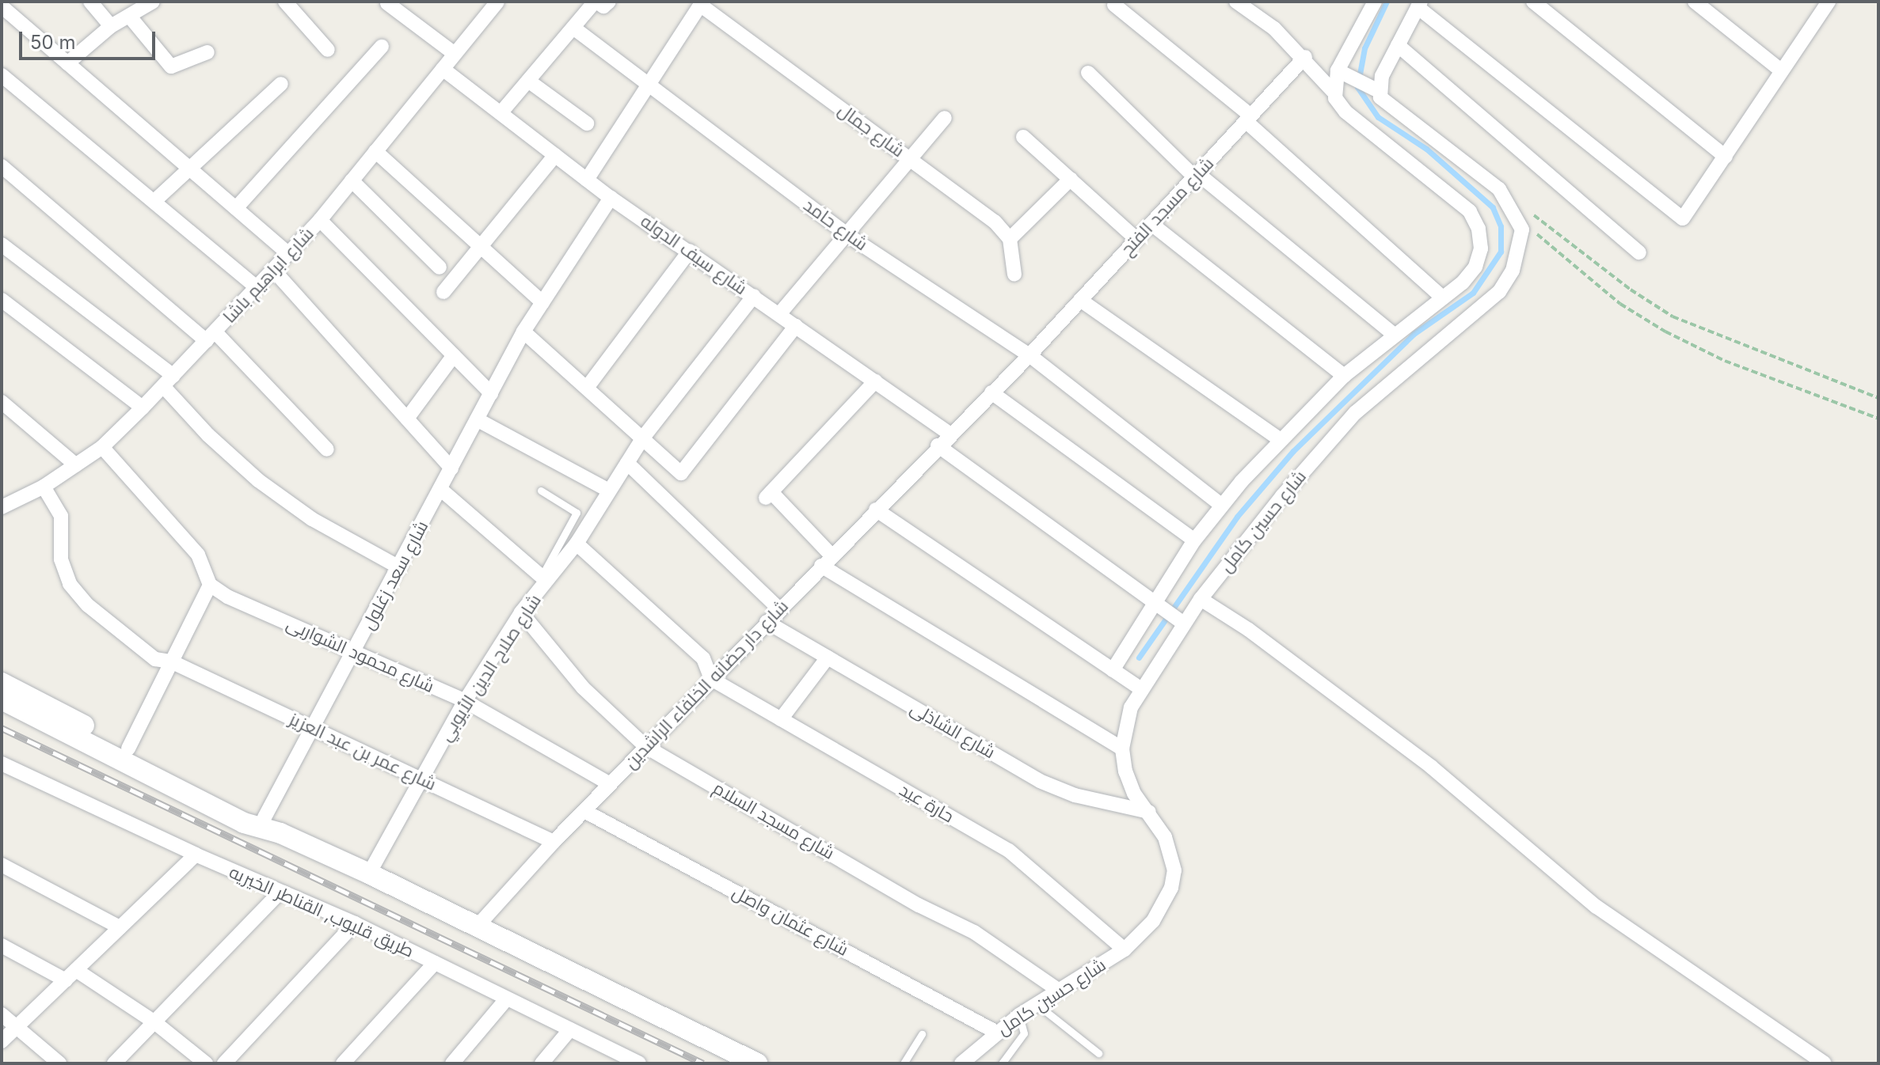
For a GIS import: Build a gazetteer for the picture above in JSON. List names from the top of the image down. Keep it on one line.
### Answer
{"streets":{"street":["شارع جمال","شارع مسجد الفتح","شارع حامد","شارع سيف الدوله","شارع ابراهيم باشا","شارع حسين كامل","شارع سعد زغلول","شارع محمود الشواربى","شارع صلاح الدين الأيوبي","شارع دار حضانه الخلفاء الراشدين","شارع الشاذلى","شارع عمر بن عبد العزيز","حارة عيد","شارع مسجد السلام","طريق قليوب, القناطر الخيريه","شارع عثمان واصل"]},"crossings":[["شارع مسجد الفتح","شارع حامد"],["شارع مسجد الفتح","شارع دار حضانه الخلفاء الراشدين"],["شارع سيف الدوله","شارع ابراهيم باشا"],["شارع سيف الدوله","شارع سعد زغلول"],["شارع سيف الدوله","شارع صلاح الدين الأيوبي"],["شارع سيف الدوله","شارع دار حضانه الخلفاء الراشدين"],["شارع ابراهيم باشا","شارع عمر بن عبد العزيز"],["شارع حسين كامل","شارع الشاذلى"],["شارع حسين كامل","حارة عيد"],["شارع حسين كامل","شارع مسجد السلام"],["شارع حسين كامل","شارع عثمان واصل"],["شارع سعد زغلول","شارع محمود الشواربى"],["شارع سعد زغلول","شارع عمر بن عبد العزيز"],["شارع محمود الشواربى","شارع صلاح الدين الأيوبي"],["شارع محمود الشواربى","شارع دار حضانه الخلفاء الراشدين"],["شارع صلاح الدين الأيوبي","شارع عمر بن عبد العزيز"],["شارع صلاح الدين الأيوبي","شارع مسجد السلام"],["شارع دار حضانه الخلفاء الراشدين","شارع الشاذلى"],["شارع دار حضانه الخلفاء الراشدين","شارع عمر بن عبد العزيز"],["شارع دار حضانه الخلفاء الراشدين","حارة عيد"],["شارع دار حضانه الخلفاء الراشدين","شارع مسجد السلام"],["شارع دار حضانه الخلفاء الراشدين","شارع عثمان واصل"]],"scale_bar":"50 m"}
